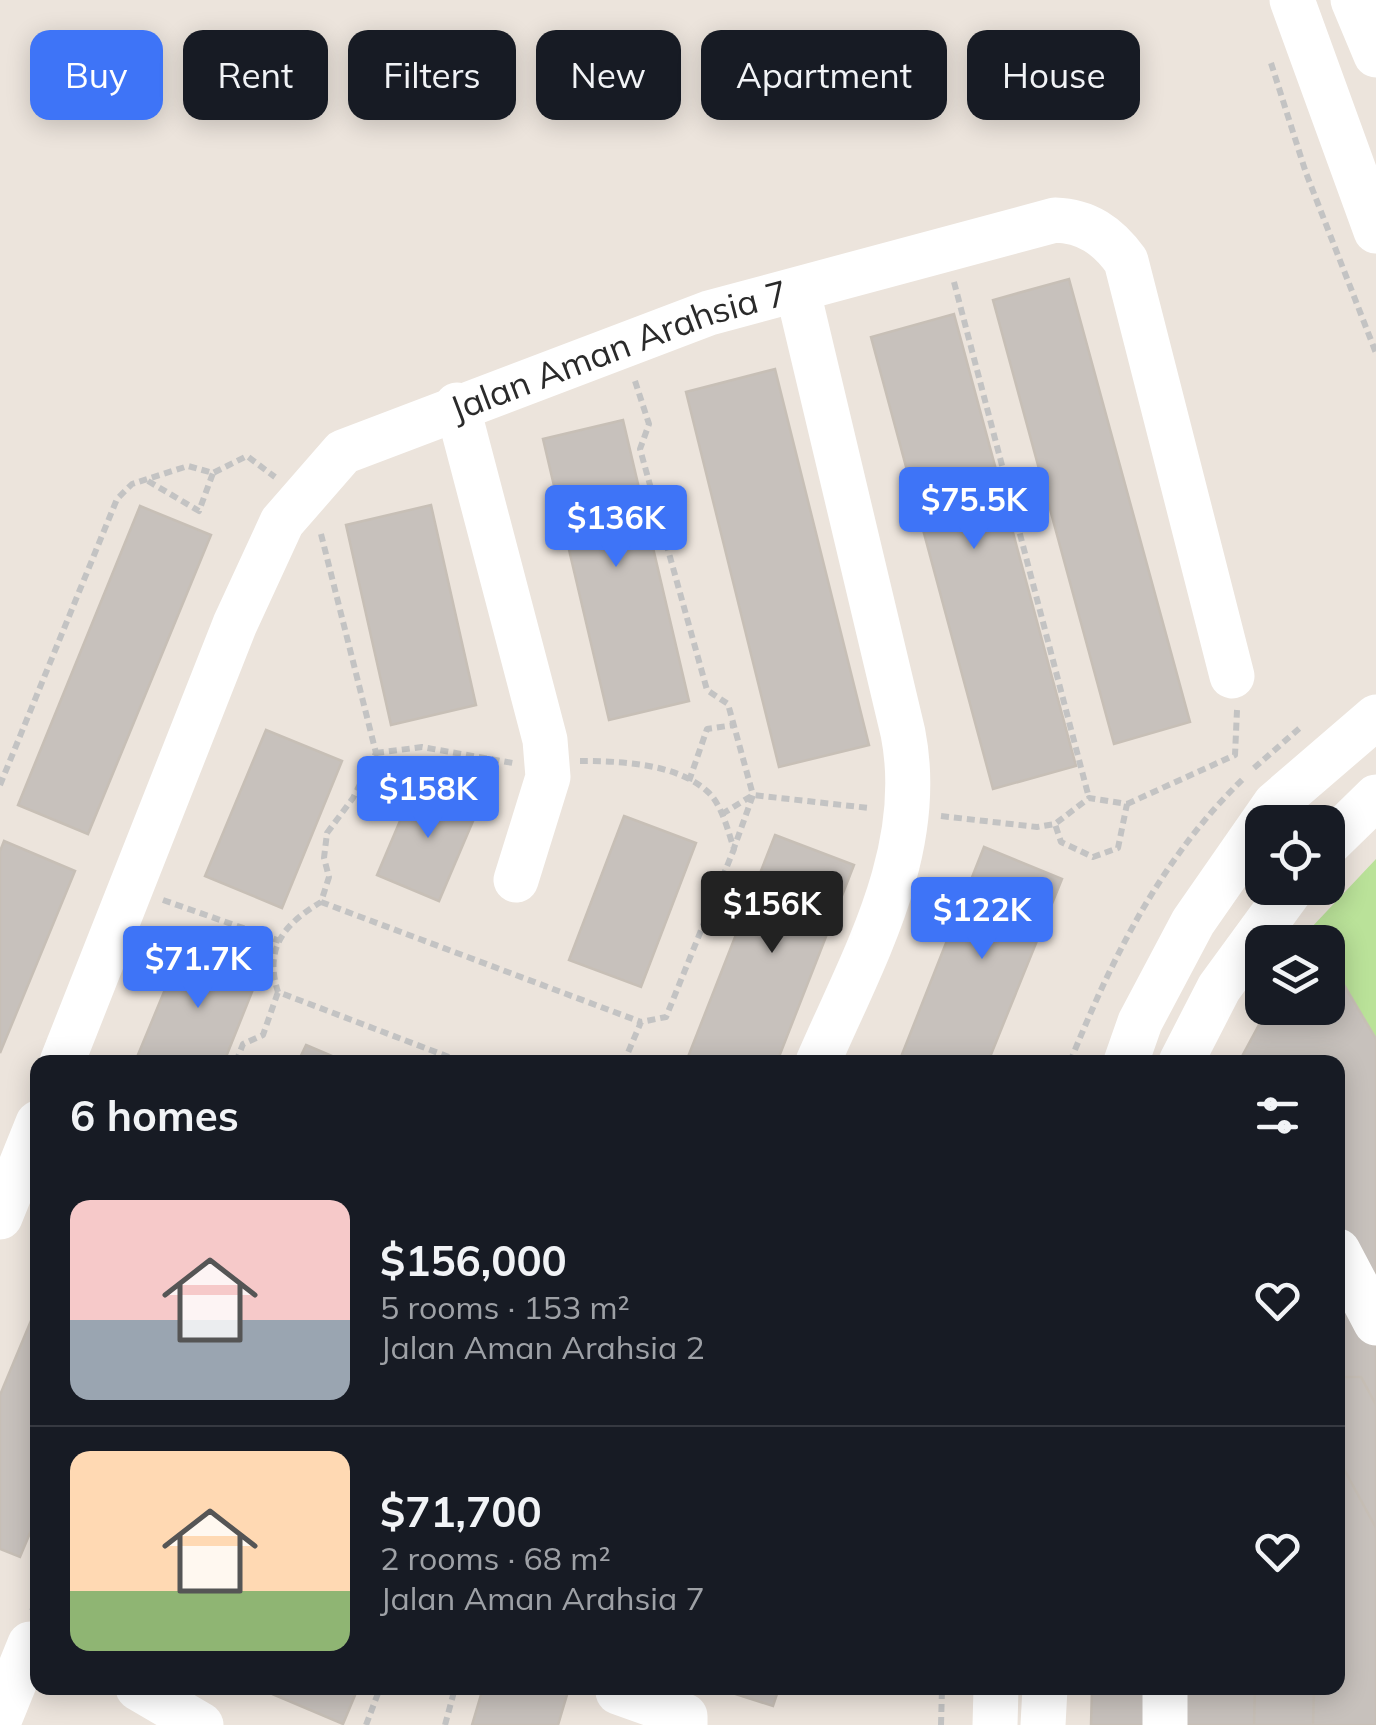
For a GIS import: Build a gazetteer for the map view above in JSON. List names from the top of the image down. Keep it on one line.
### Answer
{"streets":{"street":["Jalan Aman Arahsia 7"]},"page":{"chip":["Buy","Rent","Filters","New","Apartment","House"],"price":["$75.5K","$136K","$158K","$156K","$122K","$71.7K"],"heading":"6 homes","list":[{"name":"$156,000","note":"5 rooms · 153 m² · Jalan Aman Arahsia 2"},{"name":"$71,700","note":"2 rooms · 68 m² · Jalan Aman Arahsia 7"}]}}
